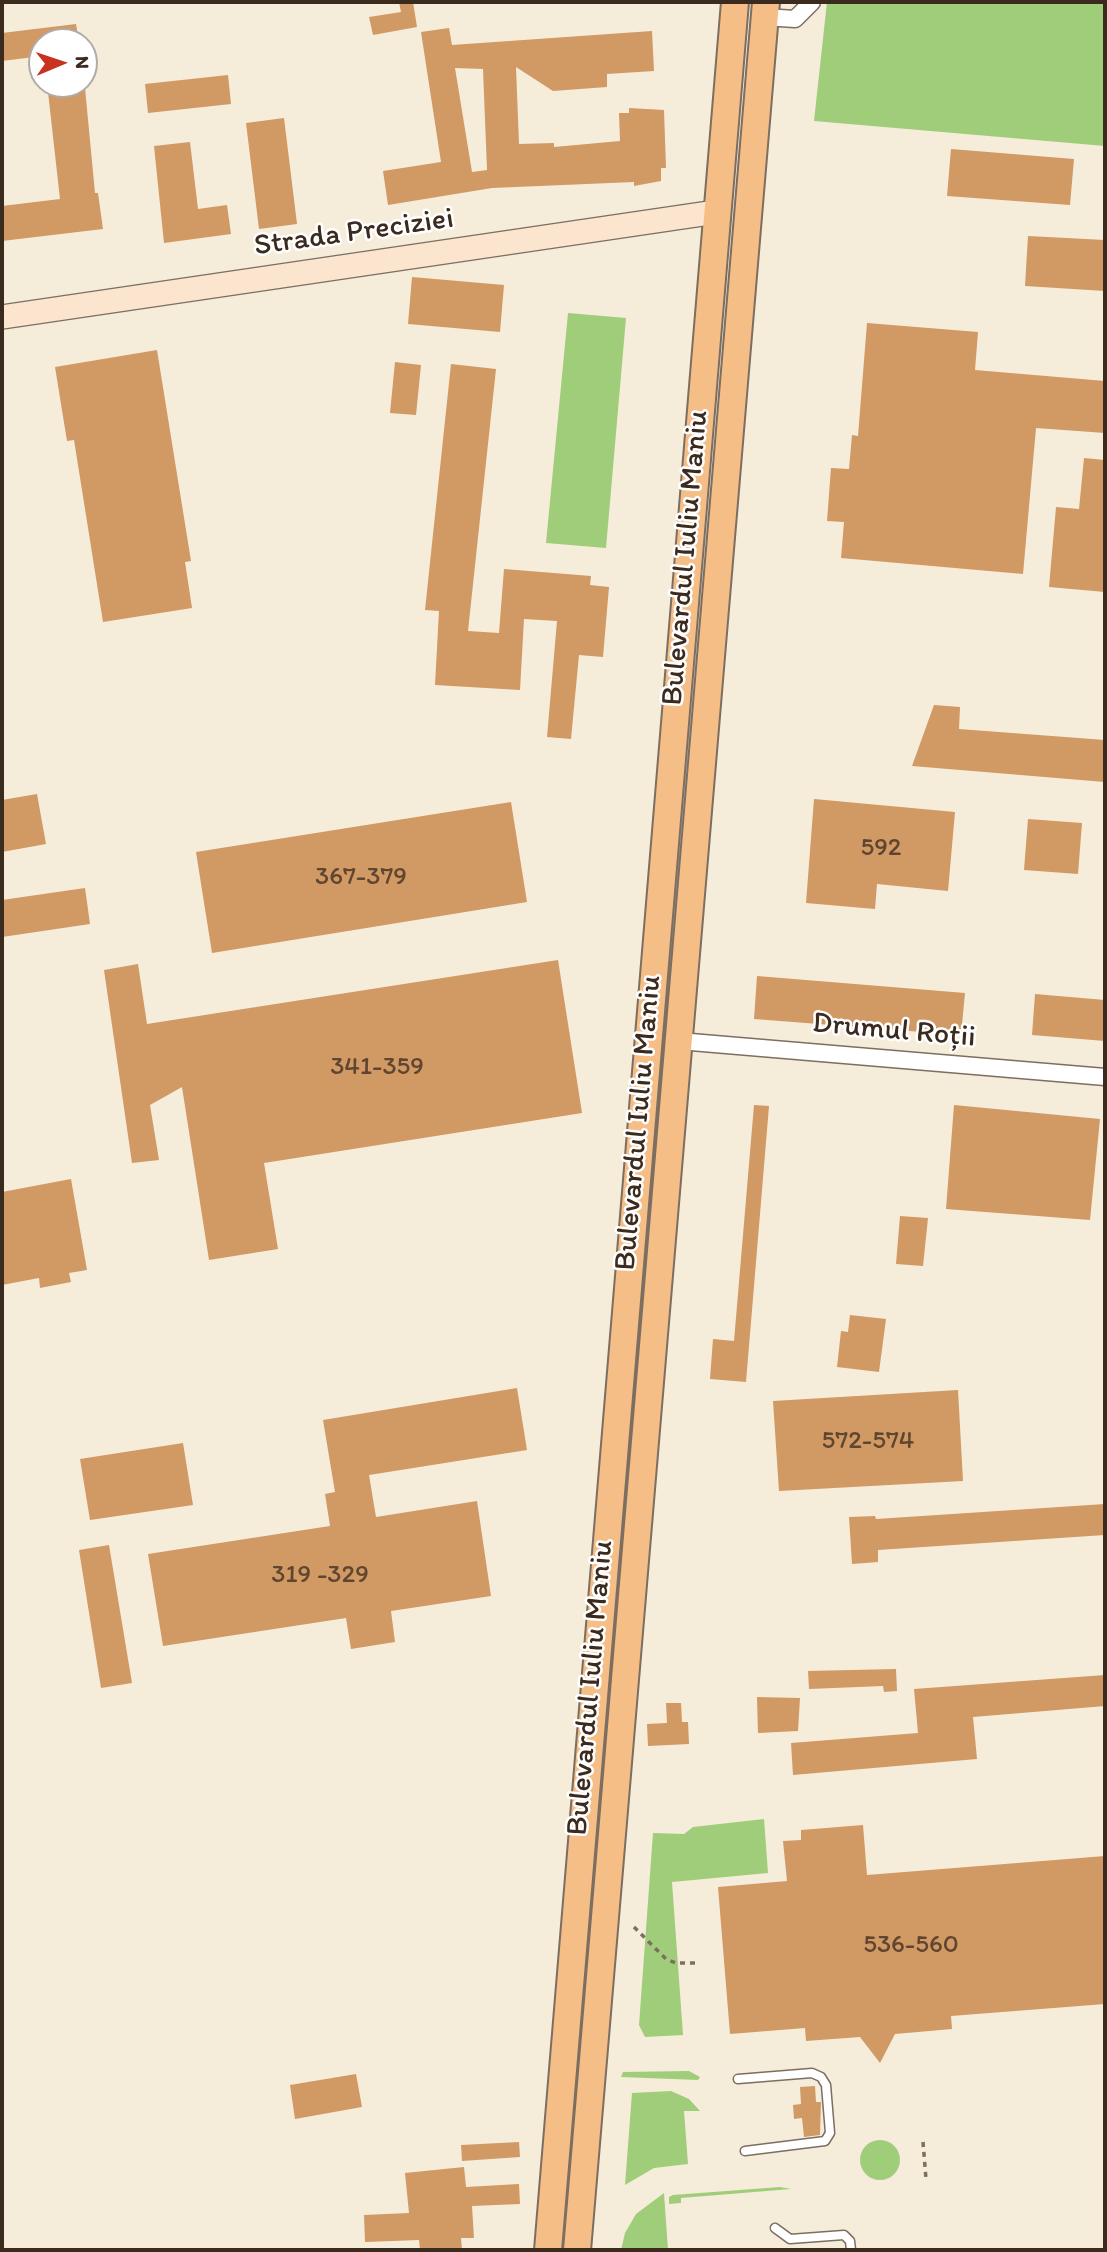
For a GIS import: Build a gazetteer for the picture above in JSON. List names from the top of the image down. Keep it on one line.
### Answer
{"streets":{"main road":["Bulevardul Iuliu Maniu"],"street":["Strada Preciziei","Drumul Roții"]},"crossings":[["Strada Preciziei","Bulevardul Iuliu Maniu"],["Bulevardul Iuliu Maniu","Drumul Roții"]],"house_numbers":["592","367-379","341-359","572-574","319 -329","536-560"],"north":"right"}
